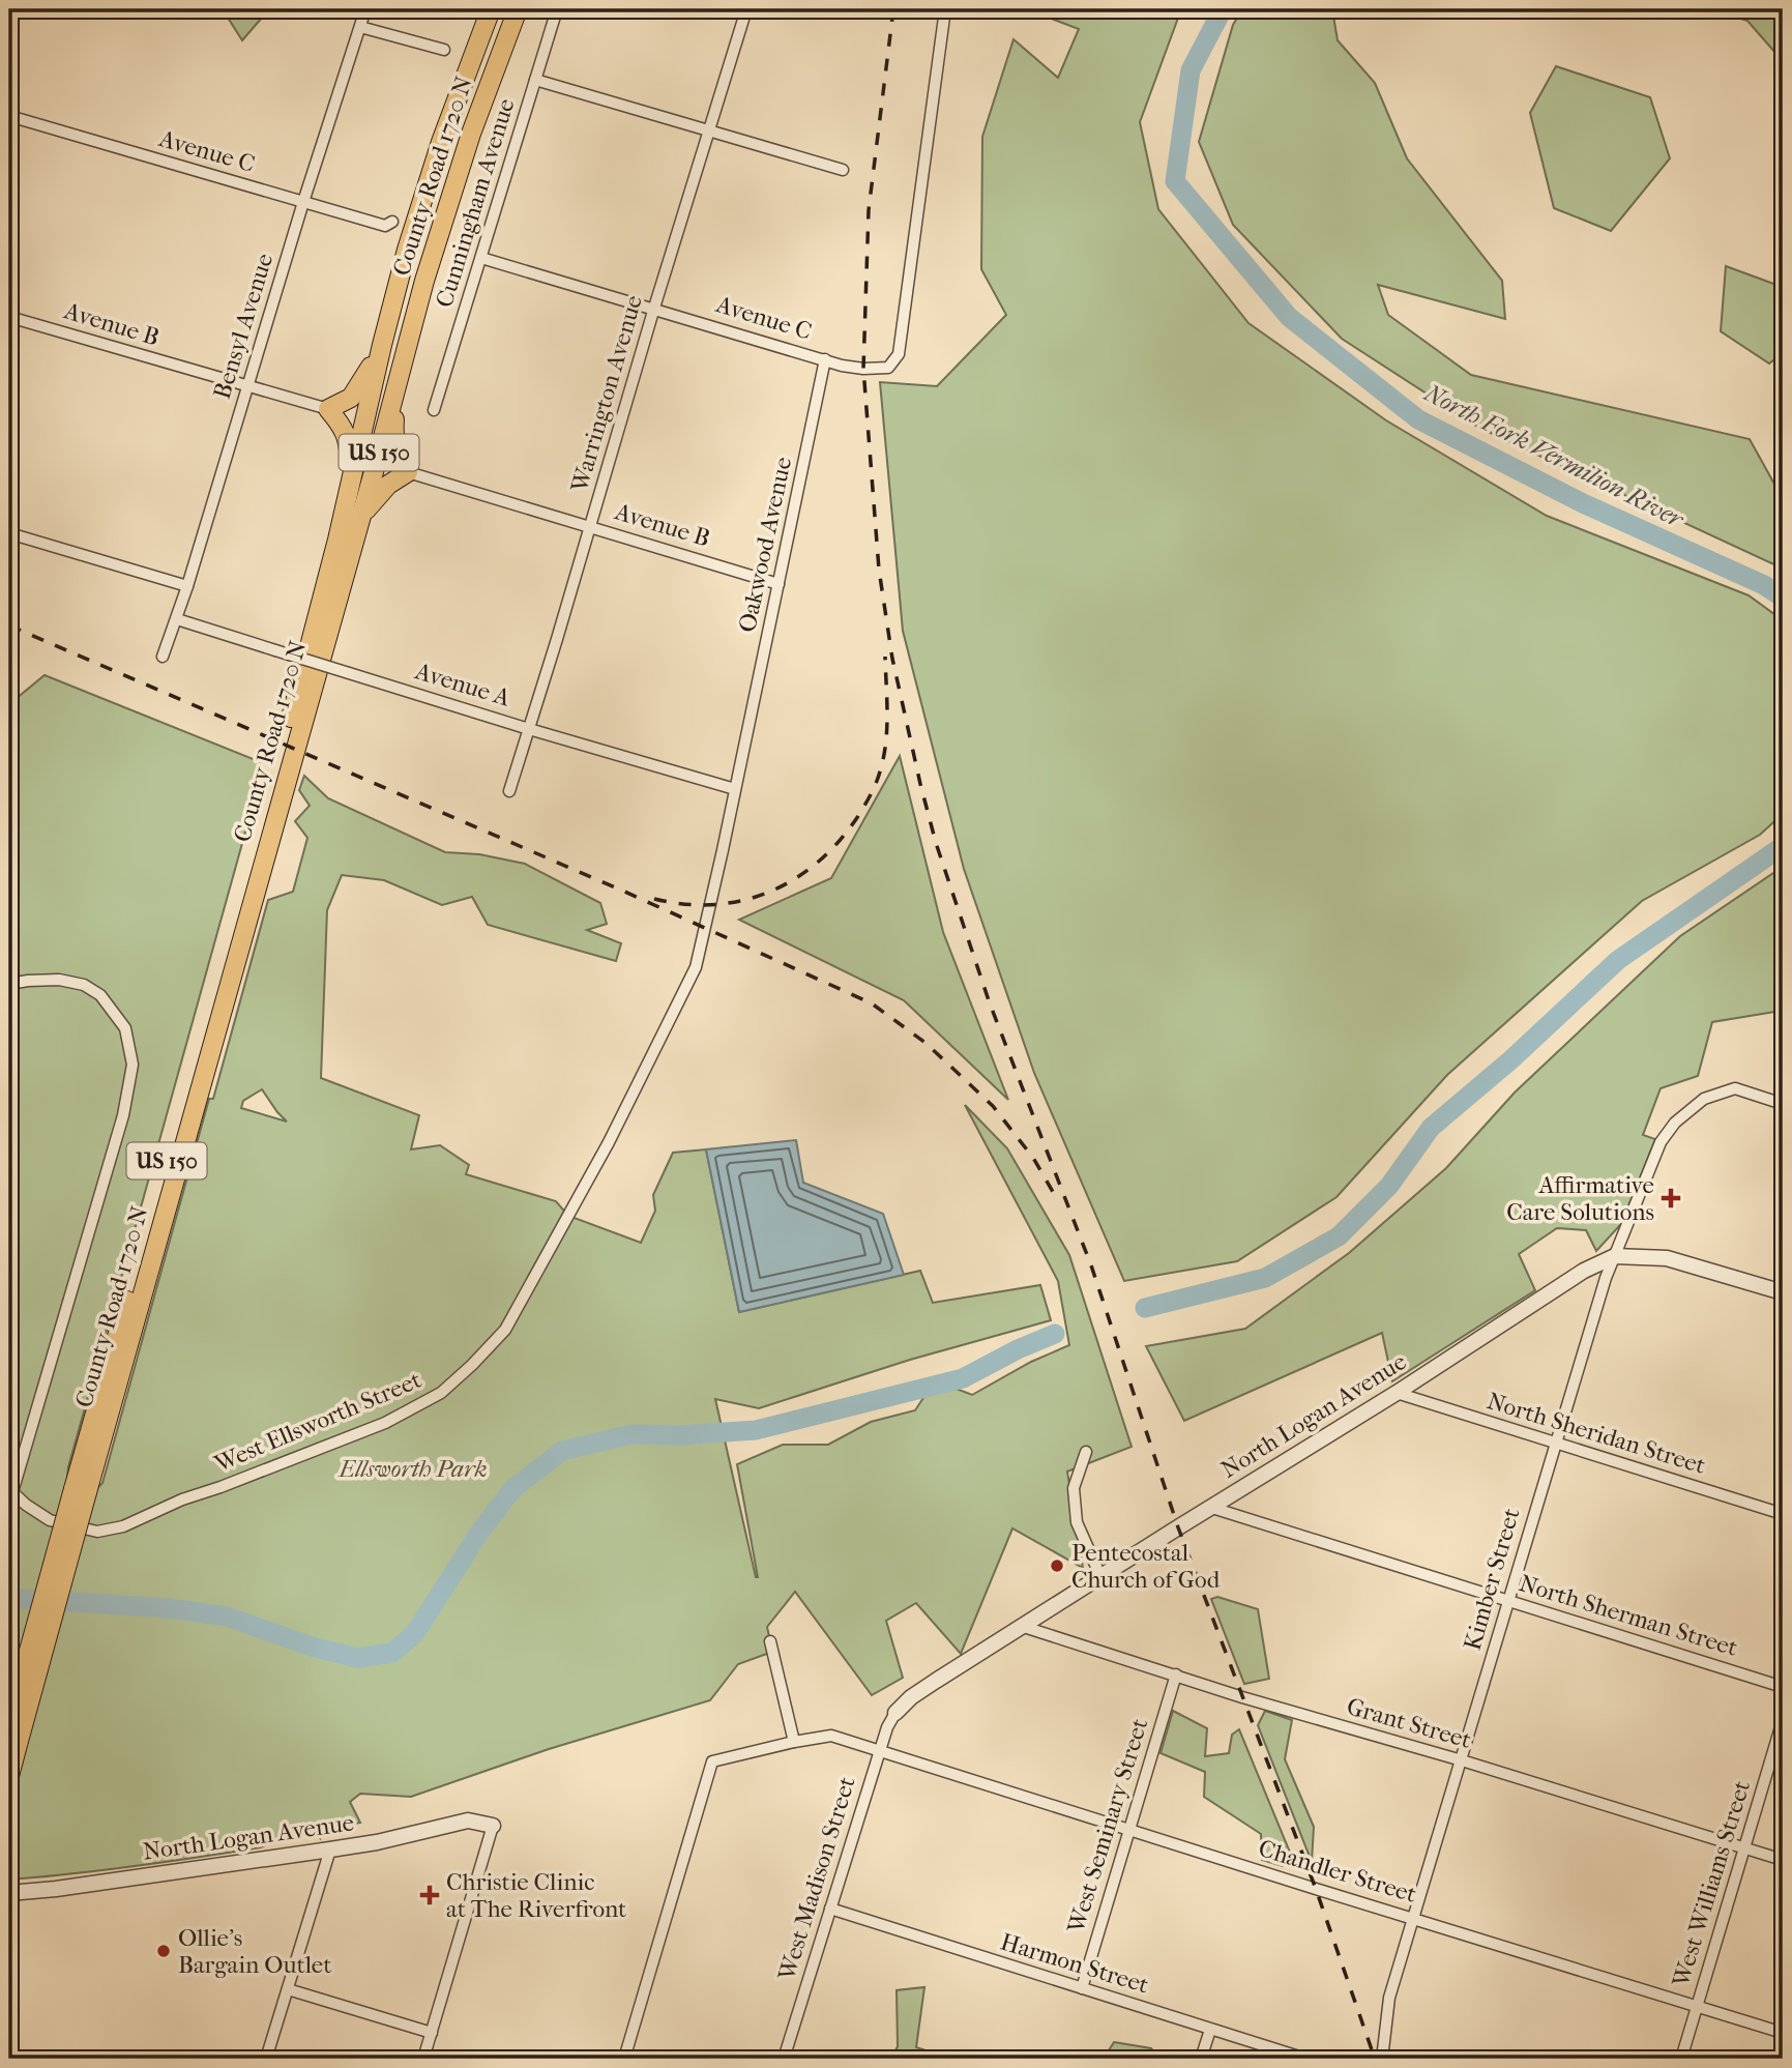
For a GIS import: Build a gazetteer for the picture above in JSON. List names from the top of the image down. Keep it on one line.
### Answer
{"streets":{"main road":["County Road 1720 N","US 150"],"street":["Avenue C","Cunningham Avenue","Avenue B","Bensyl Avenue","Warrington Avenue","Oakwood Avenue","Avenue A","North Logan Avenue","West Ellsworth Street","North Sheridan Street","Kimber Street","North Sherman Street","Grant Street","West Seminary Street","Chandler Street","West Madison Street","West Williams Street","Harmon Street"]},"crossings":[["Avenue C","Cunningham Avenue"],["Avenue C","Bensyl Avenue"],["Avenue C","Warrington Avenue"],["Avenue C","Oakwood Avenue"],["County Road 1720 N","US 150"],["Avenue B","Bensyl Avenue"],["Avenue B","Warrington Avenue"],["Avenue B","Oakwood Avenue"],["Bensyl Avenue","Avenue A"],["Warrington Avenue","Avenue A"],["Oakwood Avenue","Avenue A"],["Oakwood Avenue","West Ellsworth Street"],["North Logan Avenue","North Sheridan Street"],["North Logan Avenue","Kimber Street"],["North Logan Avenue","North Sherman Street"],["North Logan Avenue","Grant Street"],["North Logan Avenue","West Madison Street"],["North Sheridan Street","Kimber Street"],["Kimber Street","North Sherman Street"],["Kimber Street","Grant Street"],["Kimber Street","Chandler Street"],["Grant Street","West Seminary Street"],["Grant Street","West Williams Street"],["West Seminary Street","Chandler Street"],["West Seminary Street","Harmon Street"],["Chandler Street","West Madison Street"],["Chandler Street","West Williams Street"],["West Madison Street","Harmon Street"]],"water":["North Fork Vermilion River"],"parks":["Ellsworth Park"],"places":{"health":["Affirmative Care Solutions","Christie Clinic at The Riverfront"],"other":["Pentecostal Church of God","Ollie's Bargain Outlet"]}}
